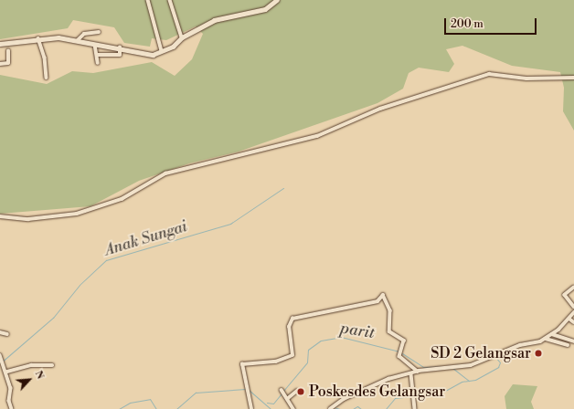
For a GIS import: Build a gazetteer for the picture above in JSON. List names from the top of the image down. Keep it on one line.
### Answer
{"water":["Anak Sungai","parit"],"places":["SD 2 Gelangsar","Poskesdes Gelangsar"],"scale_bar":"200 m","north":"top right"}
